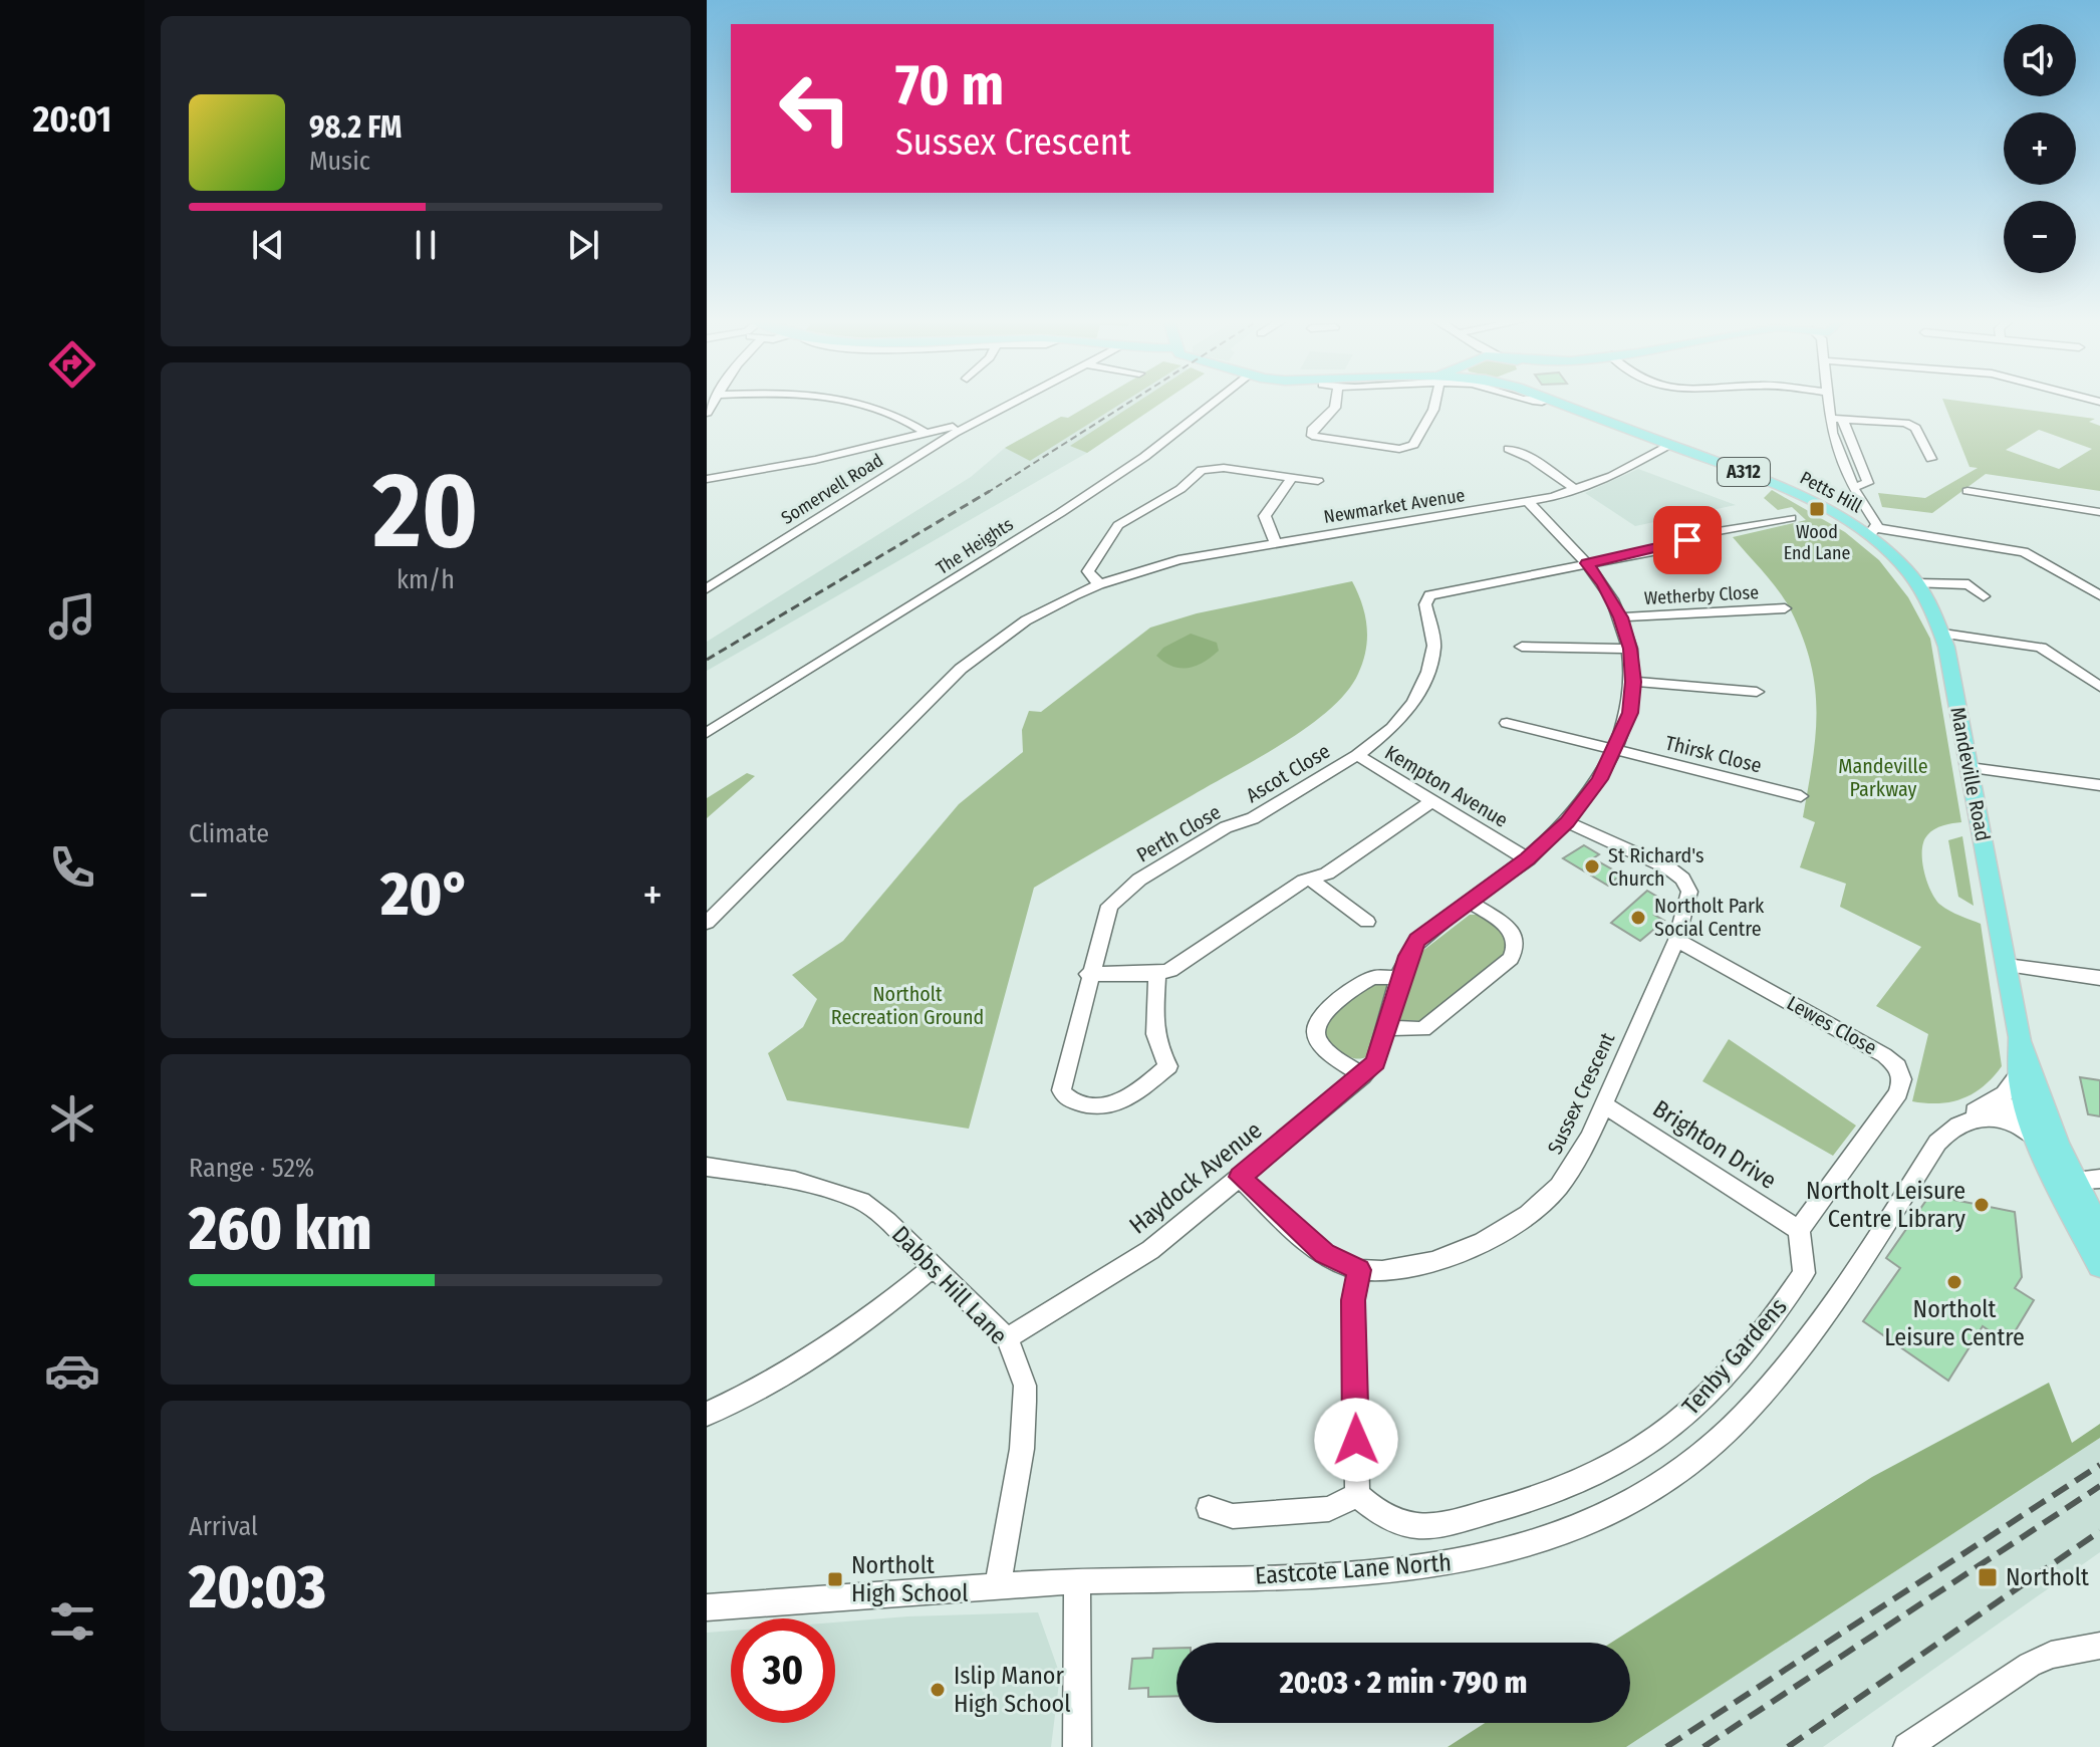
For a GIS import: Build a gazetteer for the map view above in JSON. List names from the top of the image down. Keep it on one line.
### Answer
{"streets":{"main road":["A312","Petts Hill","Mandeville Road"],"street":["Somervell Road","Newmarket Avenue","The Heights","Wetherby Close","Thirsk Close","Ascot Close","Kempton Avenue","Perth Close","Lewes Close","Sussex Crescent","Brighton Drive","Haydock Avenue","Dabbs Hill Lane","Tenby Gardens","Eastcote Lane North"]},"crossings":[["Petts Hill","Newmarket Avenue"],["Petts Hill","Mandeville Road"],["Newmarket Avenue","Haydock Avenue"],["Wetherby Close","Haydock Avenue"],["Thirsk Close","Haydock Avenue"],["Ascot Close","Kempton Avenue"],["Ascot Close","Perth Close"],["Mandeville Road","Eastcote Lane North"],["Kempton Avenue","Haydock Avenue"],["Lewes Close","Sussex Crescent"],["Lewes Close","Brighton Drive"],["Lewes Close","Tenby Gardens"],["Sussex Crescent","Brighton Drive"],["Sussex Crescent","Haydock Avenue"],["Brighton Drive","Tenby Gardens"],["Haydock Avenue","Dabbs Hill Lane"],["Dabbs Hill Lane","Eastcote Lane North"]],"parks":["Mandeville Parkway","Northolt Recreation Ground"],"places":{"transit":["Wood End Lane","Northolt","Northolt High School"],"other":["St Richard's Church","Northolt Park Social Centre","Northolt Leisure Centre Library","Northolt Leisure Centre","Islip Manor High School"]},"page":{"tabs":"20:01","map_buttons":["+","−"],"turn":["70 m","Sussex Crescent"],"song":["98.2 FM","Music"],"tile":[["20","km/h"],"Climate",["Range · 52%","260 km"],["Arrival","20:03"]],"heat":["−","20°","+"],"limit":"30","trip":"20:03 · 2 min · 790 m"}}
